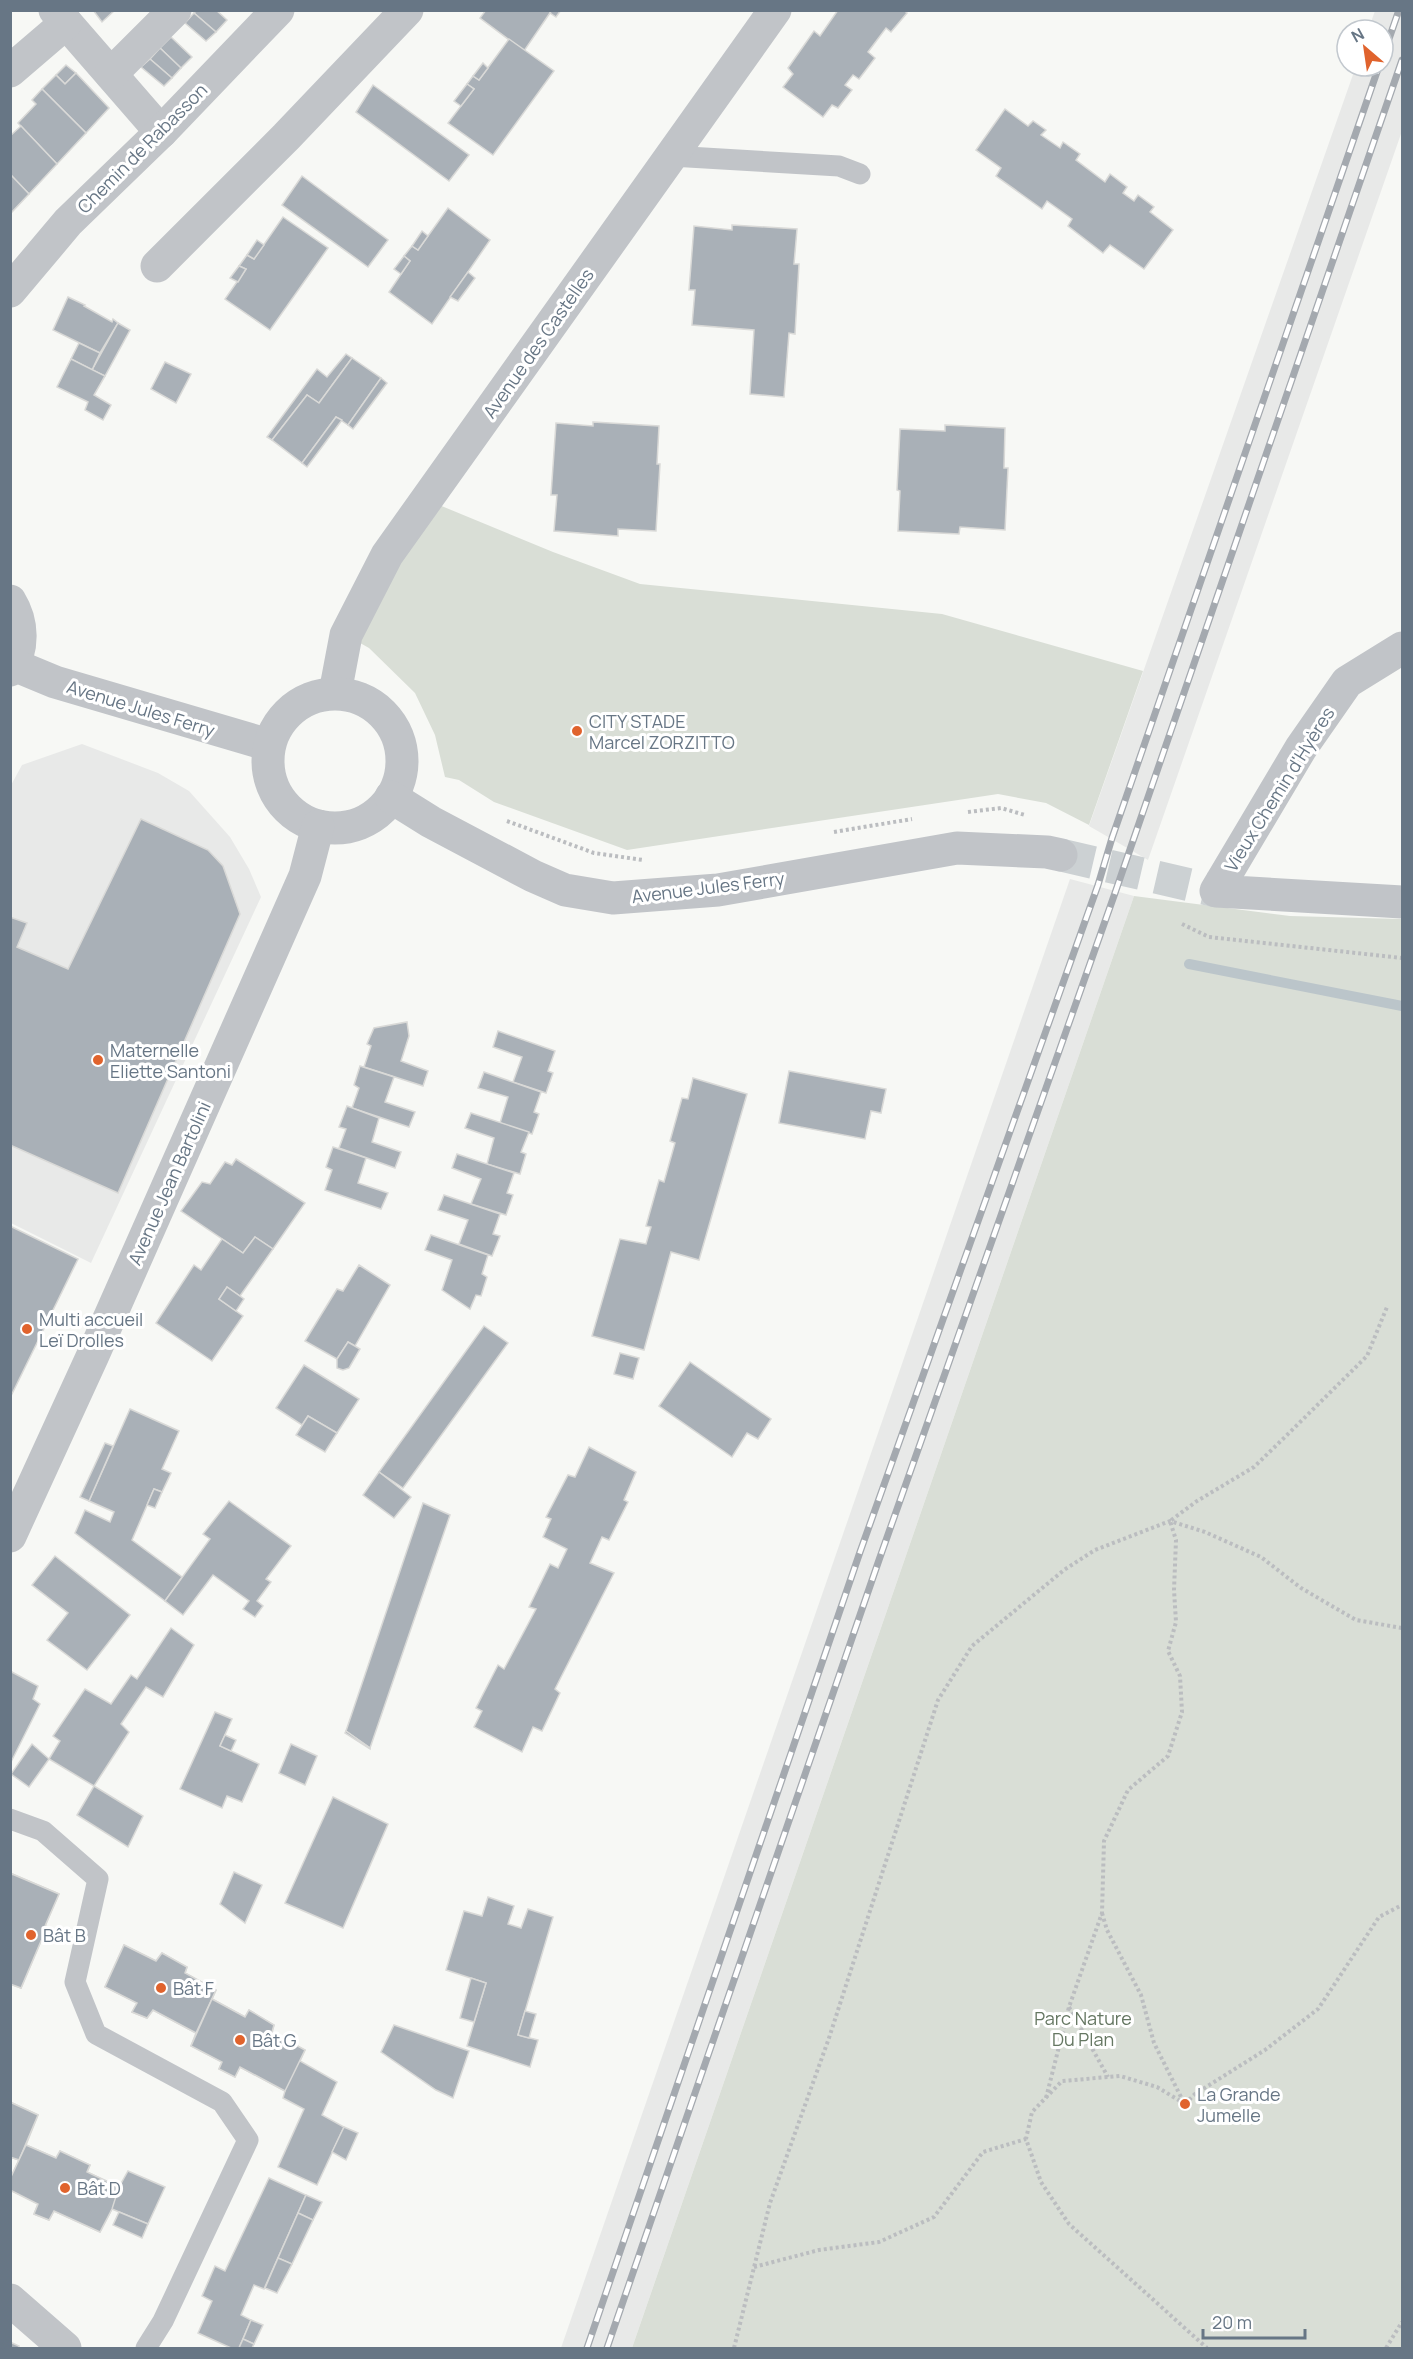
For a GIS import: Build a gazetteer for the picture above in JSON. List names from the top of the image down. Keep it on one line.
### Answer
{"streets":{"street":["Chemin de Rabasson","Avenue des Castelles","Avenue Jules Ferry","Vieux Chemin d'Hyères","Avenue Jean Bartolini"]},"crossings":[["Avenue des Castelles","Avenue Jules Ferry"],["Avenue des Castelles","Avenue Jean Bartolini"],["Avenue Jules Ferry","Avenue Jean Bartolini"]],"parks":["Parc Nature Du Plan"],"places":["CITY STADE Marcel ZORZITTO","Maternelle Eliette Santoni","Multi accueil Leï Drolles","Bât B","Bât F","Bât G","La Grande Jumelle","Bât D"],"scale_bar":"20 m","north":"top left"}
